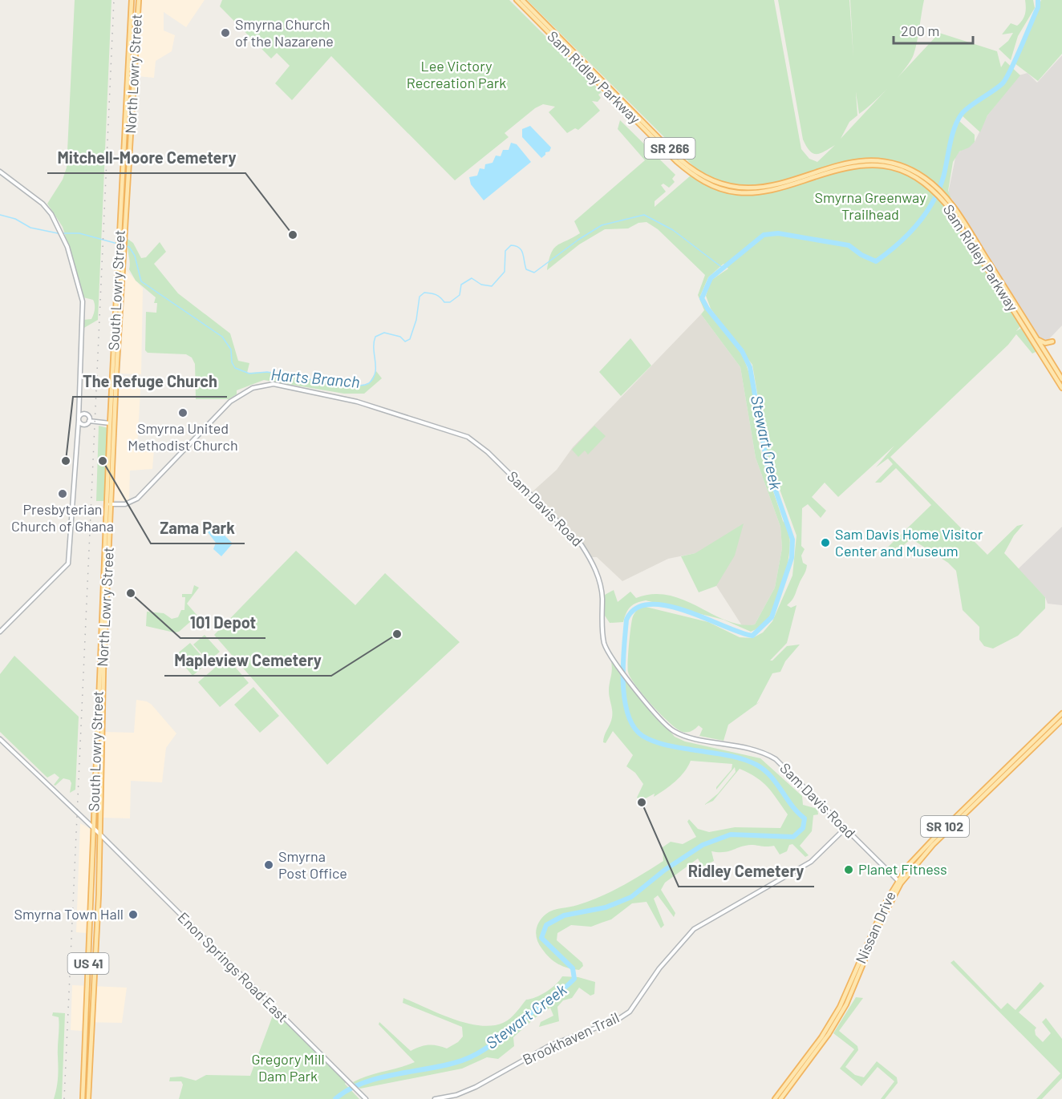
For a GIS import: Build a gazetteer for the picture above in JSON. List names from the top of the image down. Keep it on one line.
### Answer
{"streets":{"main road":["North Lowry Street","Sam Ridley Parkway","SR 266","South Lowry Street","SR 102","Nissan Drive","US 41"],"street":["Sam Davis Road","Enon Springs Road East","Brookhaven Trail"]},"crossings":[["North Lowry Street","South Lowry Street"],["North Lowry Street","Sam Davis Road"],["North Lowry Street","Enon Springs Road East"],["South Lowry Street","Sam Davis Road"],["South Lowry Street","Enon Springs Road East"],["Sam Davis Road","Nissan Drive"],["Sam Davis Road","Brookhaven Trail"]],"water":["Harts Branch","Stewart Creek"],"parks":["Lee Victory Recreation Park","Smyrna Greenway Trailhead","Gregory Mill Dam Park"],"places":["Smyrna Church of the Nazarene","Mitchell-Moore Cemetery","Smyrna United Methodist Church","The Refuge Church","Zama Park","Presbyterian Church of Ghana","Sam Davis Home Visitor Center and Museum","101 Depot","Mapleview Cemetery","Ridley Cemetery","Smyrna Post Office","Planet Fitness","Smyrna Town Hall"],"scale_bar":"200 m"}
